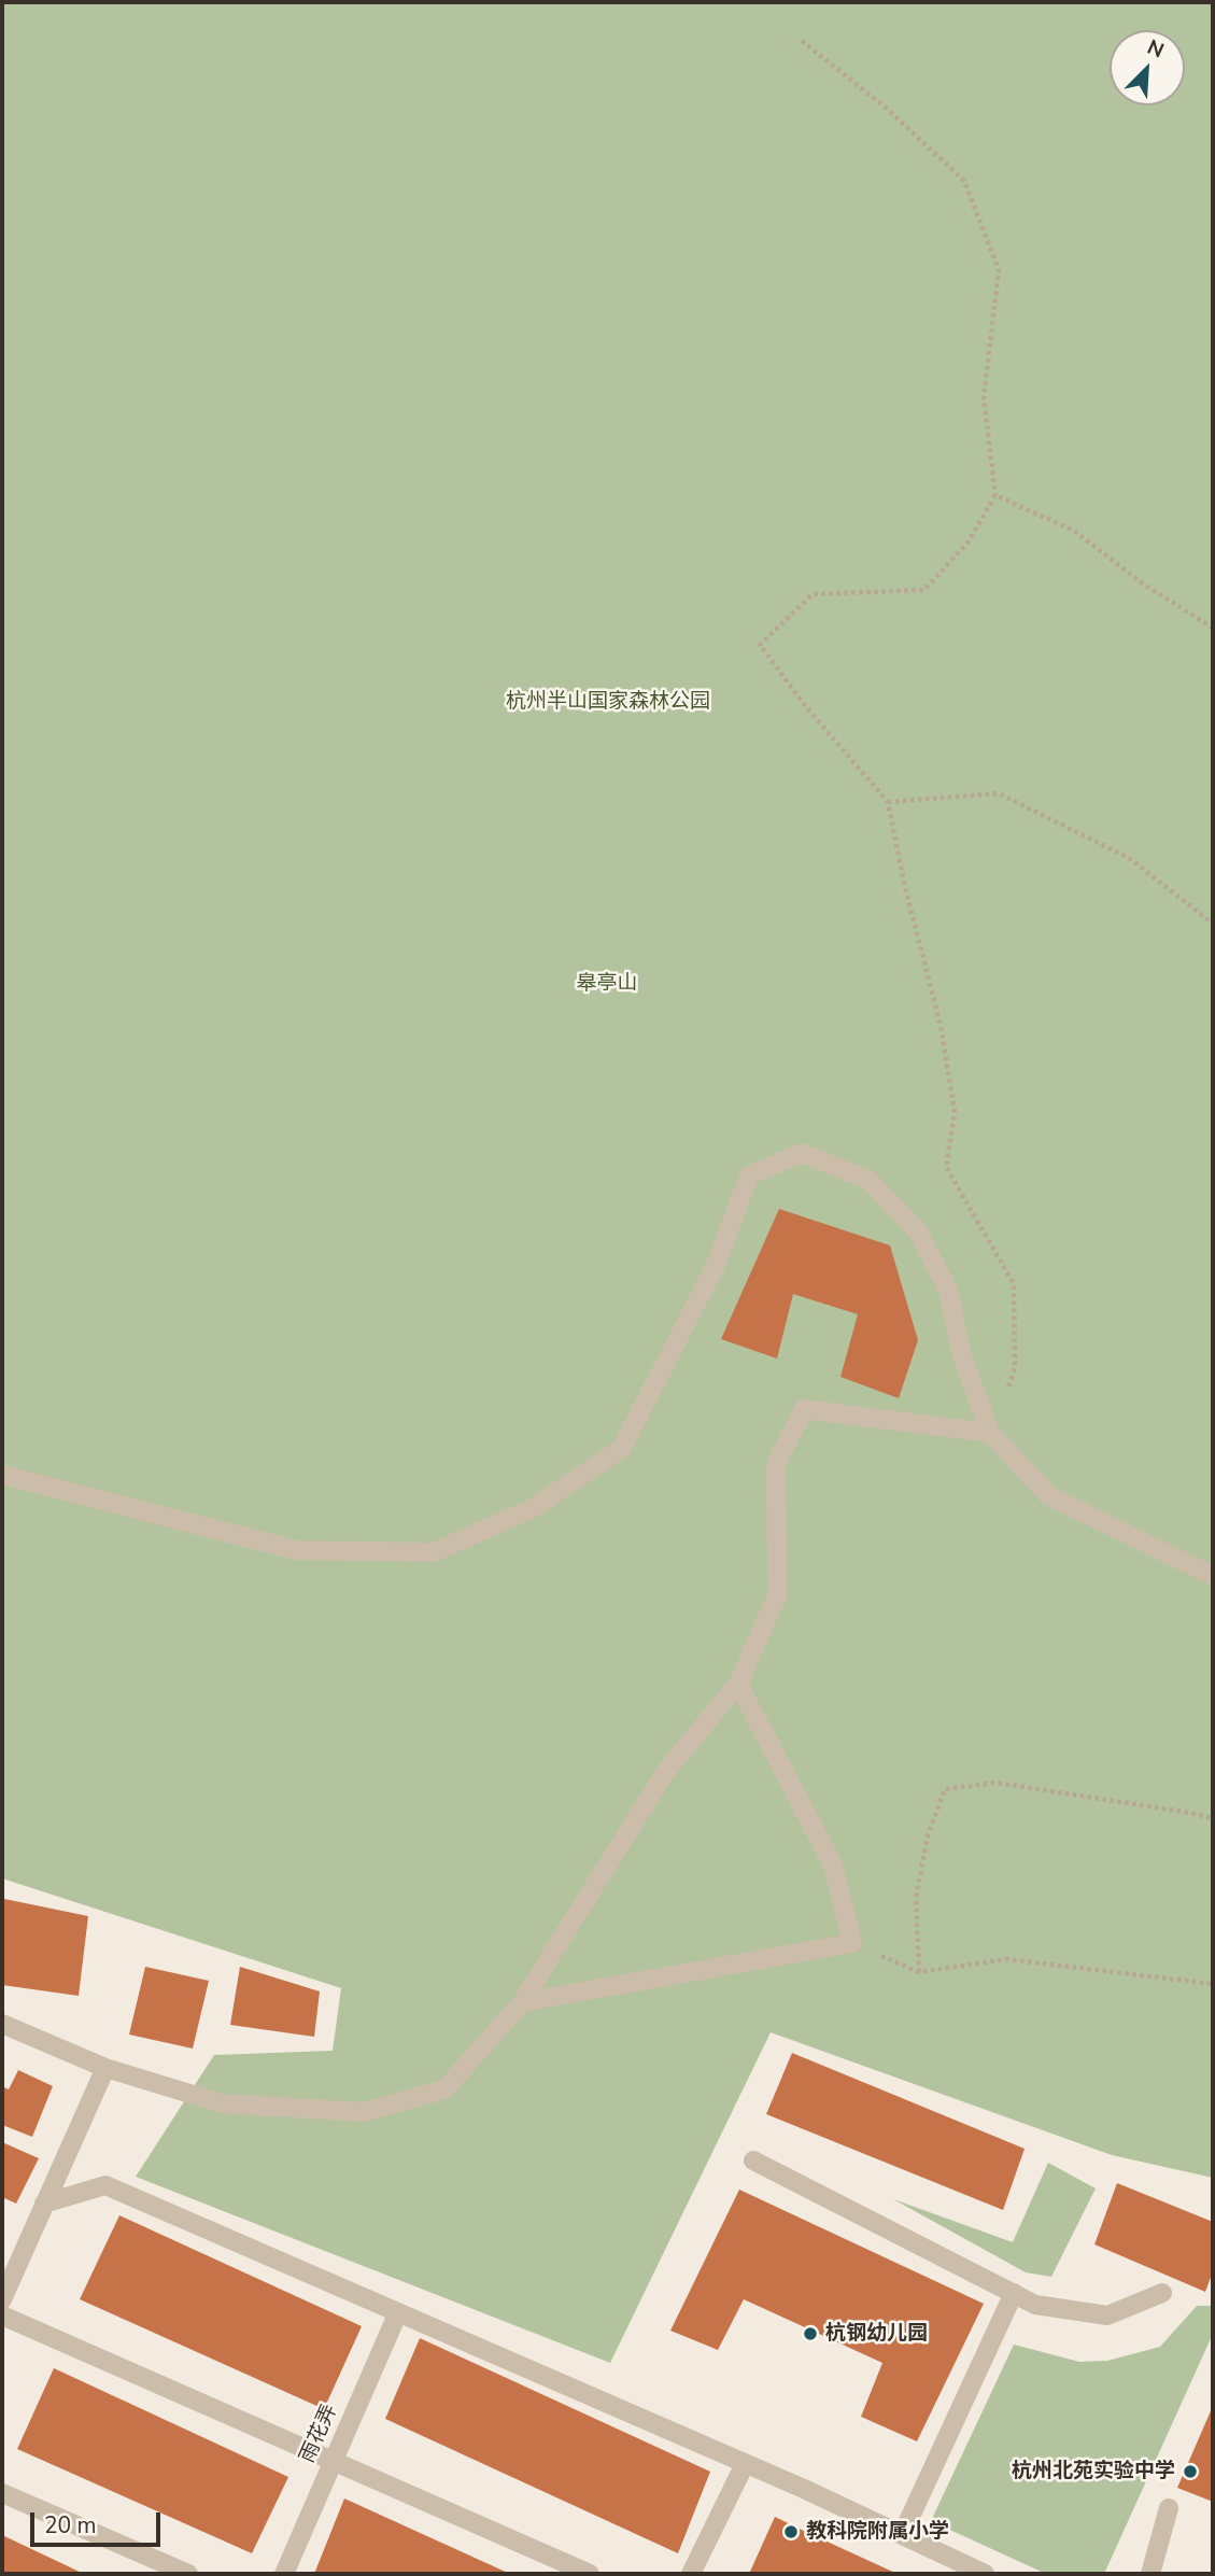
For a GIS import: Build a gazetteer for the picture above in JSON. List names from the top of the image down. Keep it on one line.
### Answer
{"streets":{"street":["雨花弄"]},"parks":["杭州半山国家森林公园","皋亭山"],"places":["杭钢幼儿园","杭州北苑实验中学","教科院附属小学"],"scale_bar":"20 m","north":"top right"}
